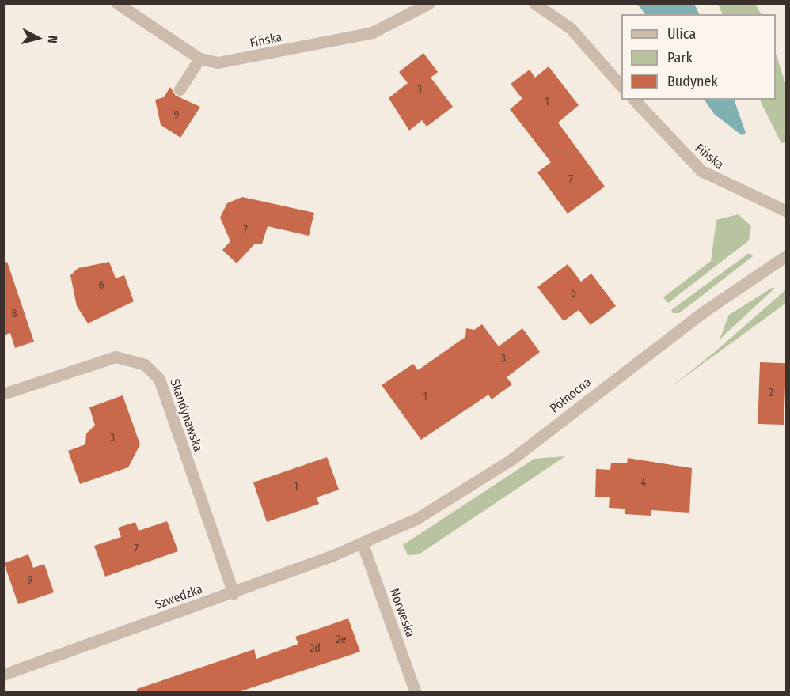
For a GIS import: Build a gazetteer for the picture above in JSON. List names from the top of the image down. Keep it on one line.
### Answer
{"streets":{"street":["Fińska","Północna","Skandynawska","Szwedzka","Norweska"]},"crossings":[["Północna","Szwedzka"],["Północna","Norweska"],["Skandynawska","Szwedzka"],["Szwedzka","Norweska"]],"house_numbers":["3","1","9","7","7","6","5","8","3","2","1","3","4","1","7","9","2e","2d"],"legend":["Ulica","Park","Budynek"],"north":"right"}
